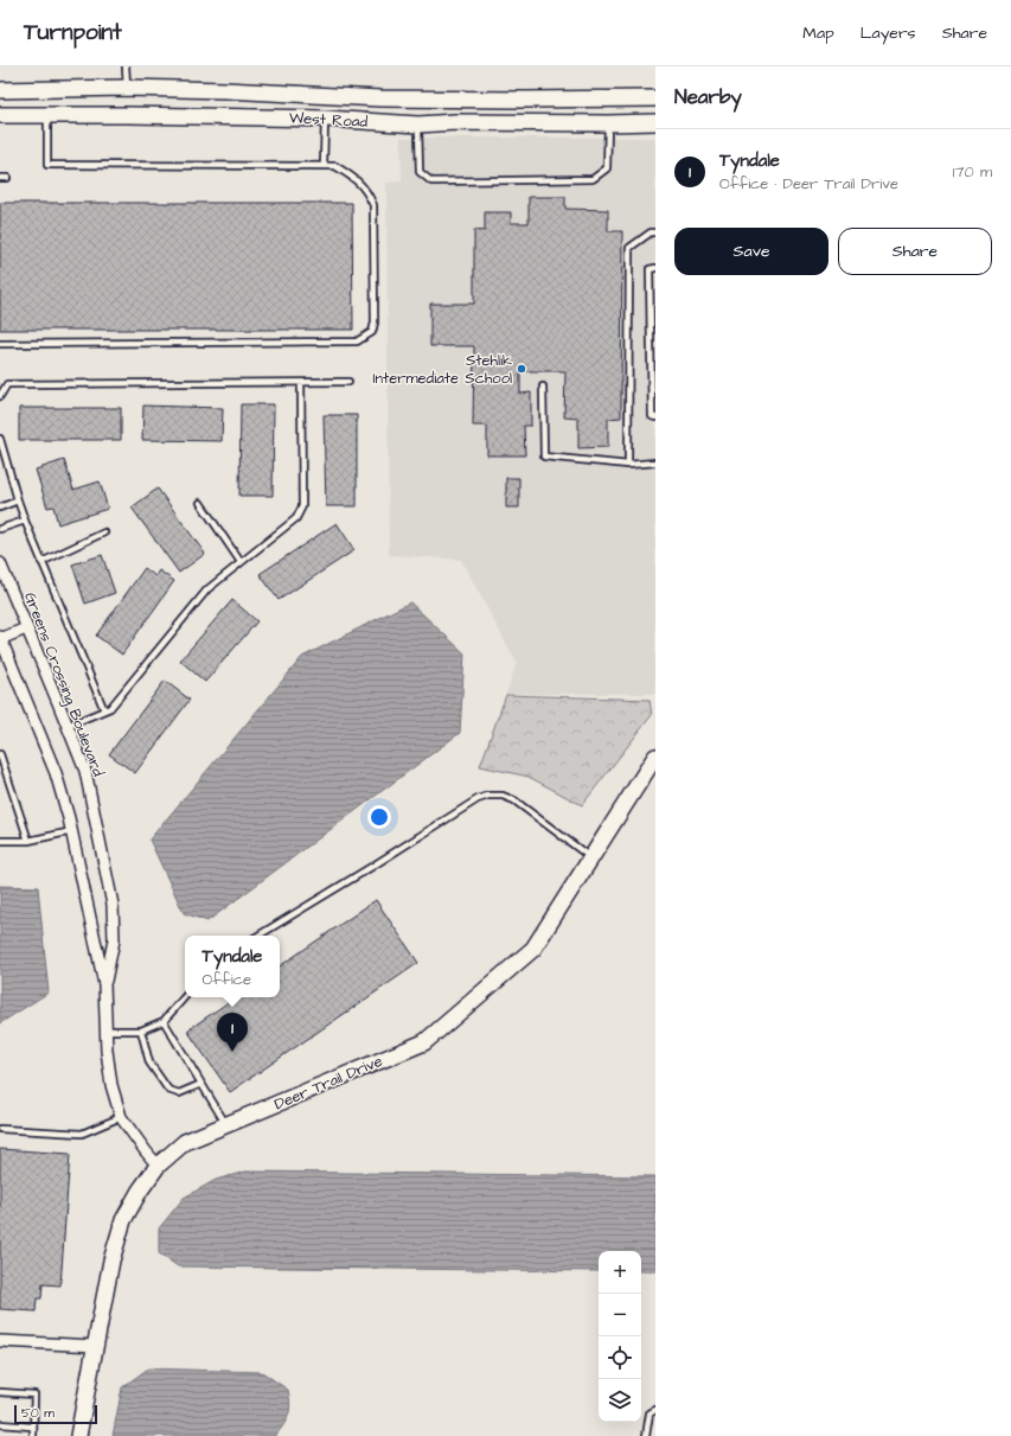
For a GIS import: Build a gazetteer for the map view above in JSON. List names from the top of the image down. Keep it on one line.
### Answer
{"streets":{"main road":["West Road","Deer Trail Drive"],"street":["Greens Crossing Boulevard"]},"crossings":[["Greens Crossing Boulevard","Deer Trail Drive"]],"places":["Stehlik Intermediate School"],"scale_bar":"50 m","page":{"header":"Turnpoint","nav":["Map","Layers","Share"],"heading":"Nearby","list":[{"mark":"1","name":"Tyndale","note":"Office · Deer Trail Drive","value":"170 m"}],"buttons":["Save","Share"],"popup":["Tyndale","Office"],"pins":"1","map_buttons":["+","−"],"scale":"50 m"}}
